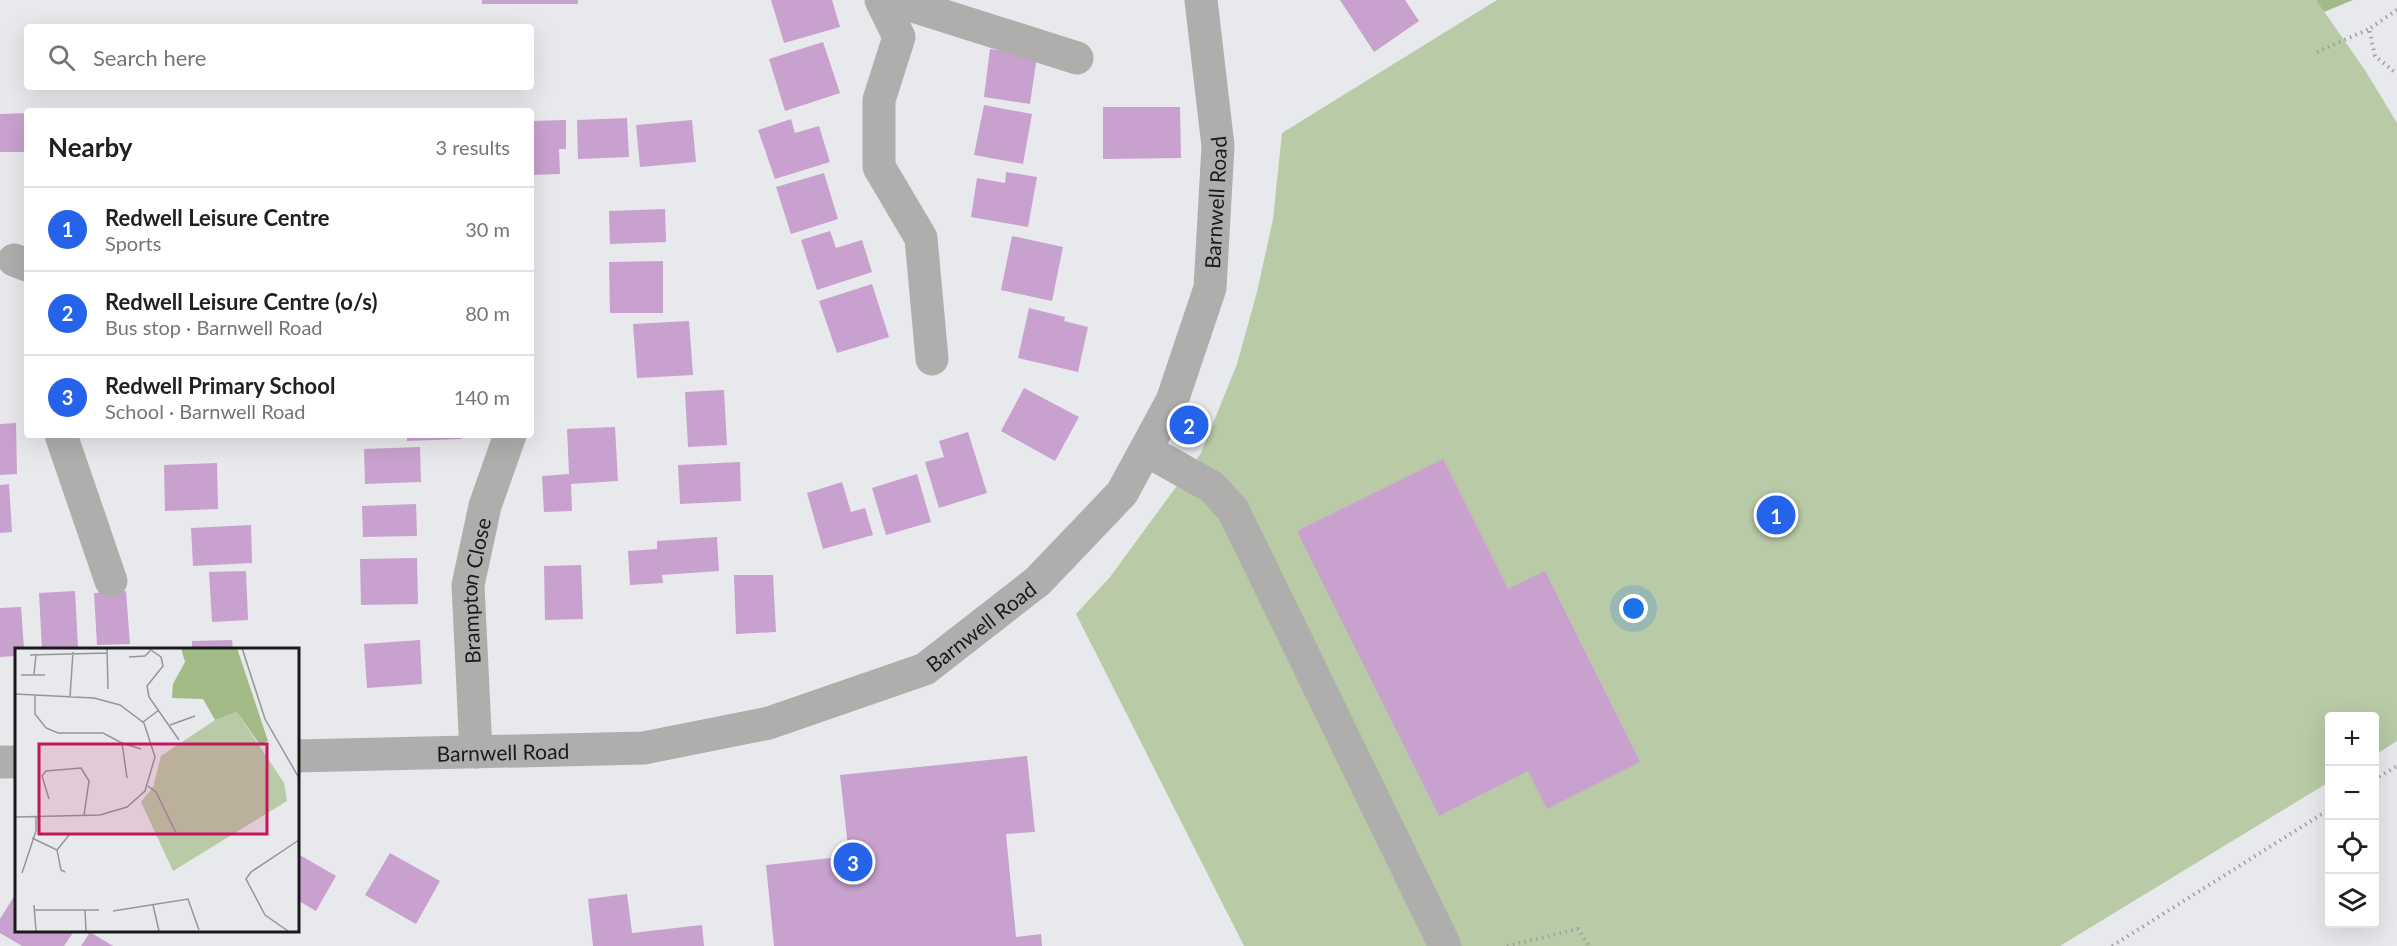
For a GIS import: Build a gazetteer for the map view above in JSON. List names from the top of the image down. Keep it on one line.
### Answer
{"streets":{"street":["Barnwell Road","Brampton Close"]},"crossings":[["Barnwell Road","Brampton Close"]],"page":{"search":"Search here","heading":["Nearby","3 results"],"list":[{"mark":"1","name":"Redwell Leisure Centre","note":"Sports","value":"30 m"},{"mark":"2","name":"Redwell Leisure Centre (o/s)","note":"Bus stop · Barnwell Road","value":"80 m"},{"mark":"3","name":"Redwell Primary School","note":"School · Barnwell Road","value":"140 m"}],"pins":["2","1","3"],"map_buttons":["+","−"]}}
